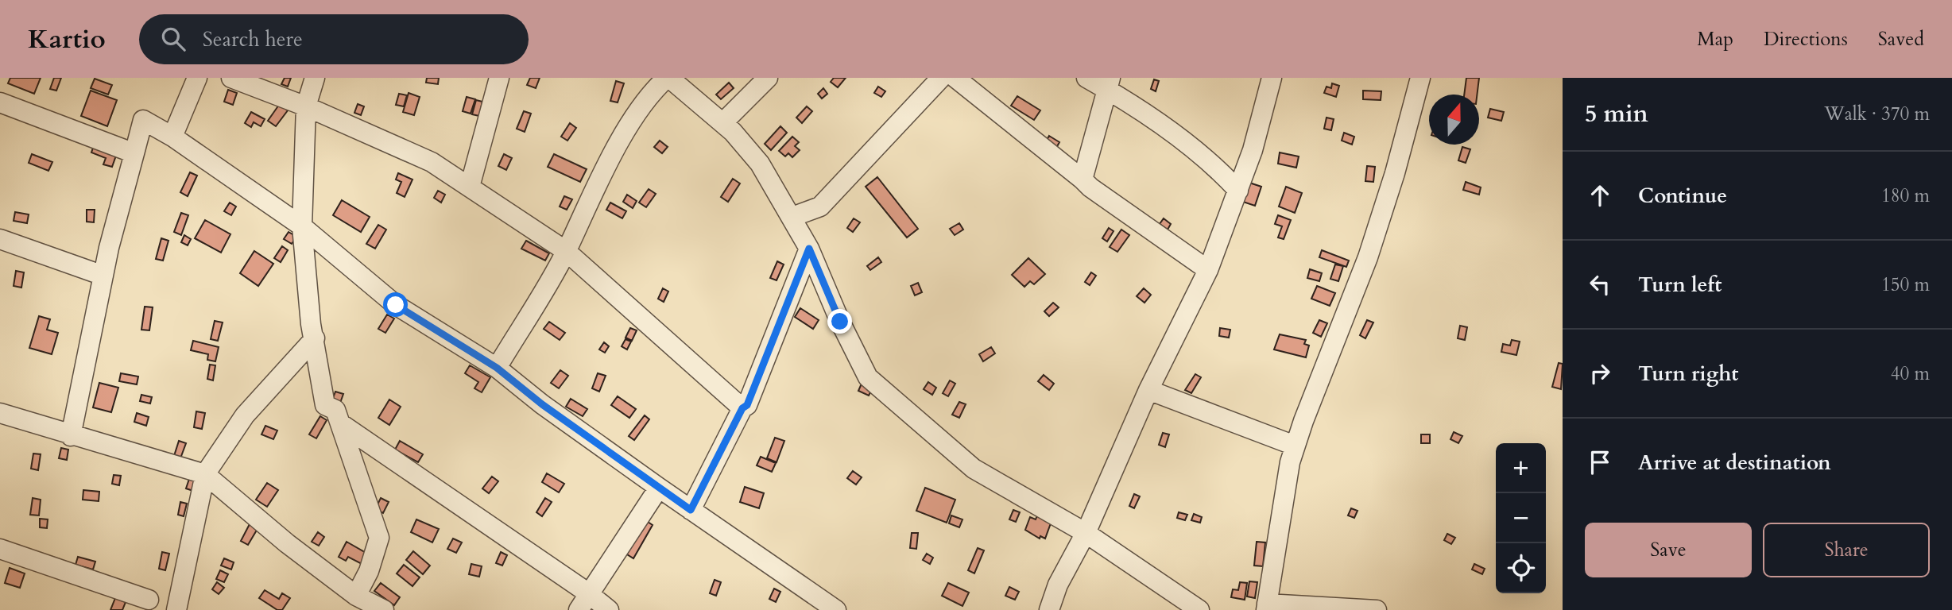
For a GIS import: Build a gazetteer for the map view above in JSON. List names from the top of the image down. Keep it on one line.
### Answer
{"north":"top","page":{"header":"Kartio","search":"Search here","nav":["Map","Directions","Saved"],"heading":["5 min","Walk · 370 m"],"list":[["Continue","180 m"],["Turn left","150 m"],["Turn right","40 m"],"Arrive at destination"],"map_buttons":["+","−"],"buttons":["Save","Share"]}}
